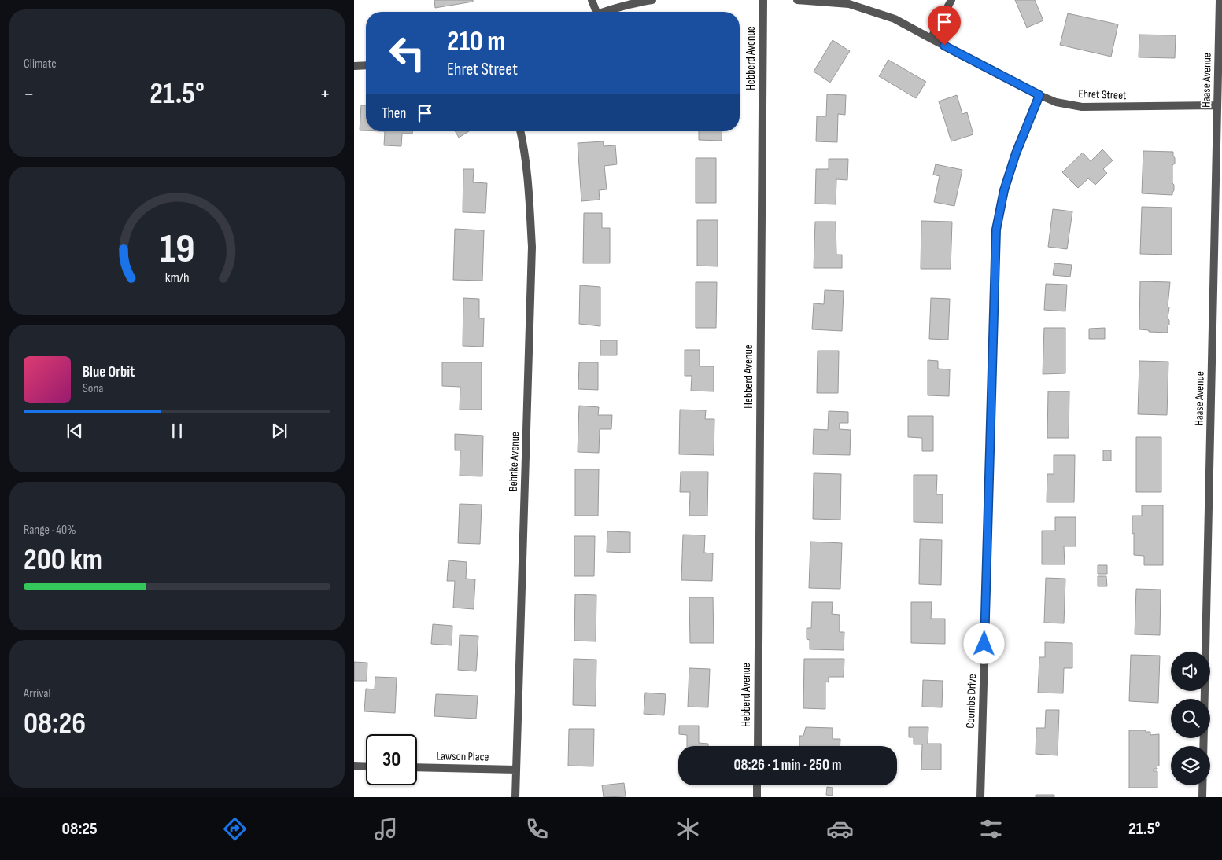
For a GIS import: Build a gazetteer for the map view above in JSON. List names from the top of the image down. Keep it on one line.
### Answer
{"streets":{"street":["Hebberd Avenue","Haase Avenue","Ehret Street","Behnke Avenue","Coombs Drive","Lawson Place"]},"crossings":[["Haase Avenue","Ehret Street"],["Ehret Street","Coombs Drive"],["Behnke Avenue","Lawson Place"]],"page":{"tile":["Climate",["Range · 40%","200 km"],["Arrival","08:26"]],"turn":["210 m","Ehret Street"],"heat":["−","21.5°","+"],"then":"Then","song":["Blue Orbit","Sona"],"limit":"30","trip":"08:26 · 1 min · 250 m","tabs":["08:25","21.5°"],"gauge":["19","km/h"]}}
